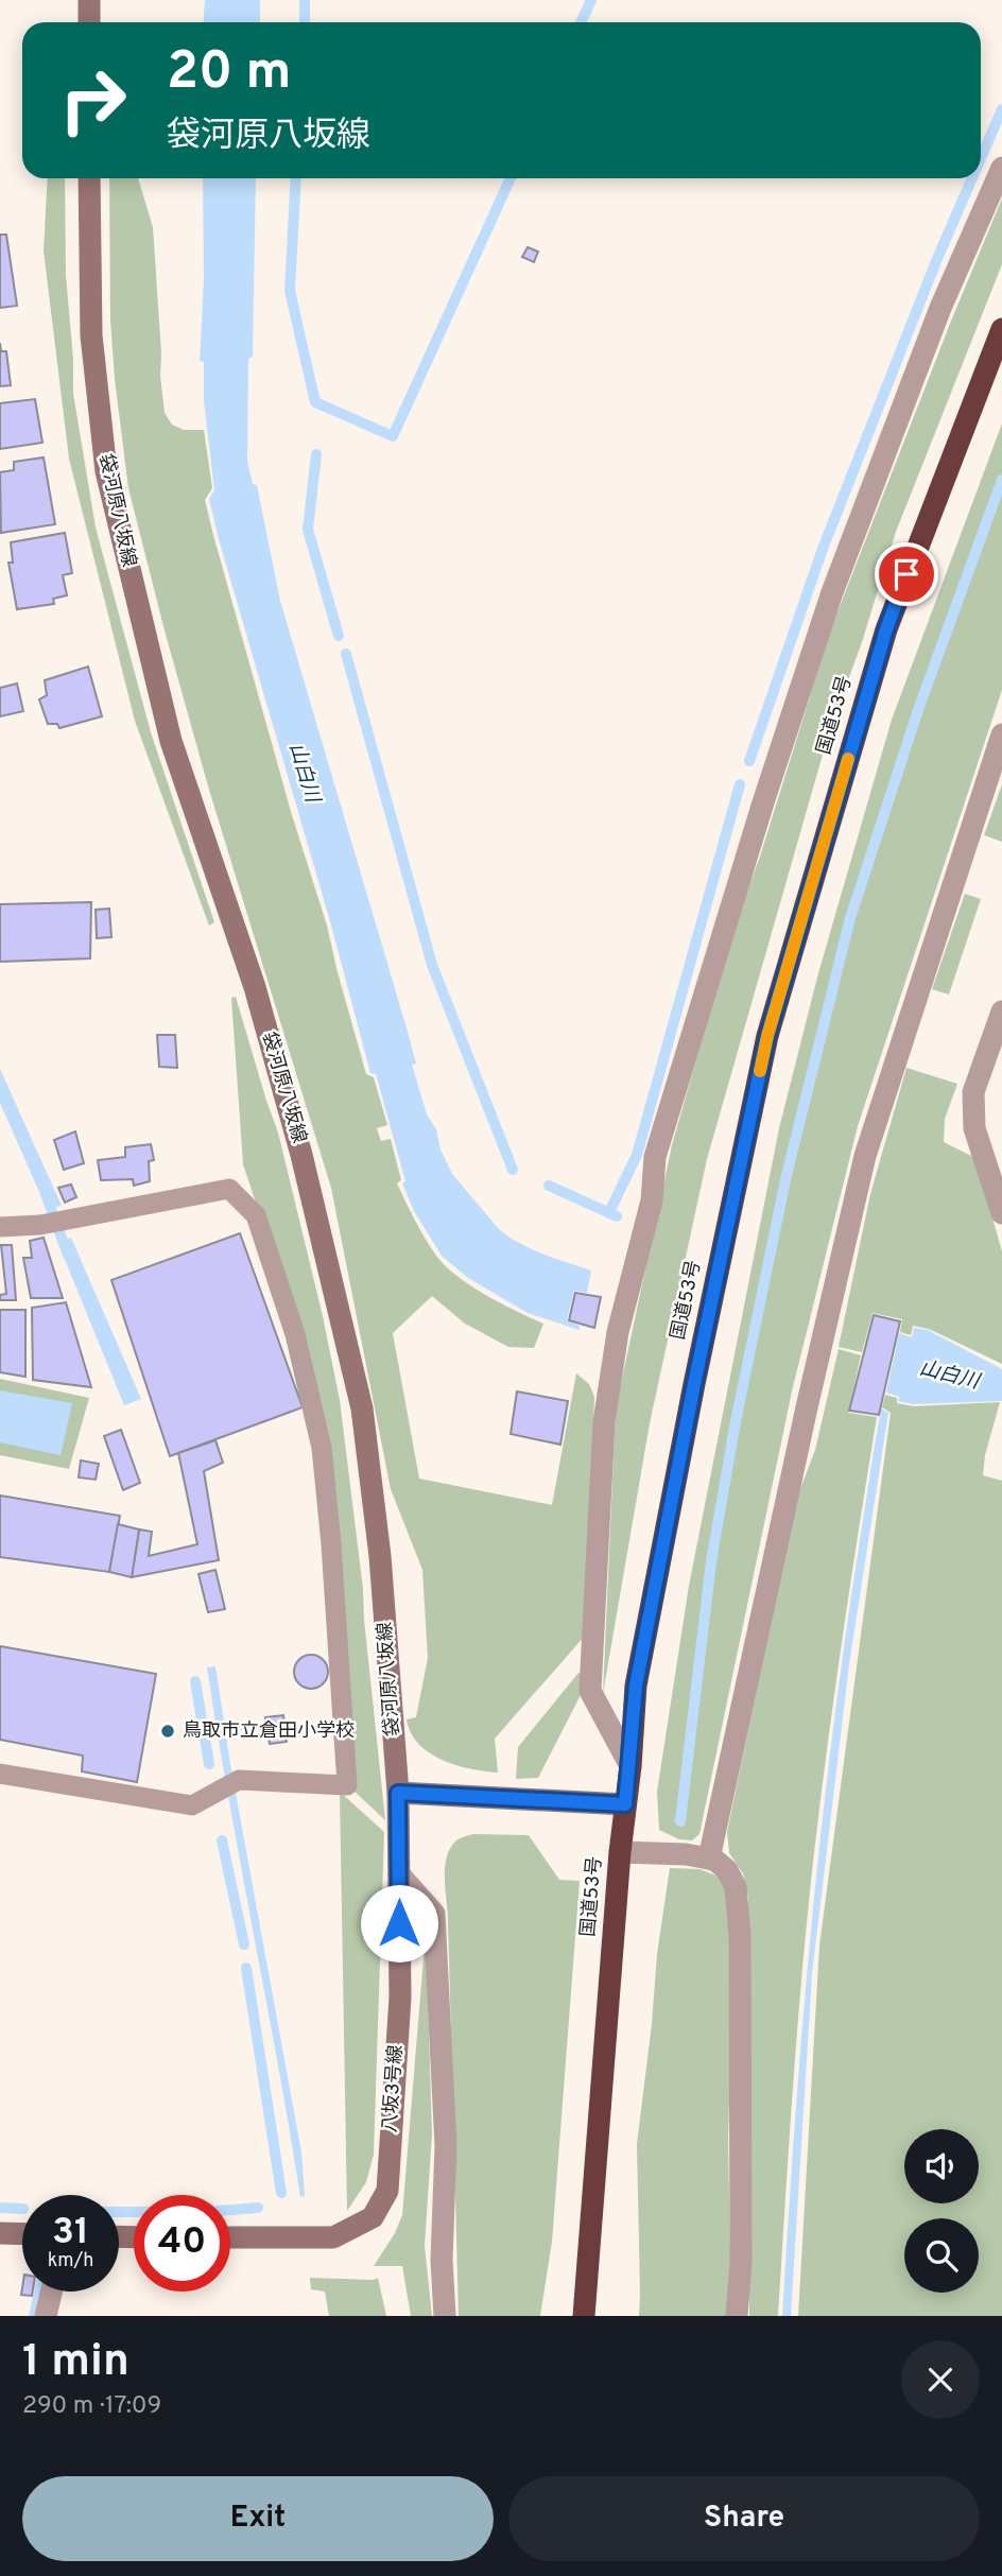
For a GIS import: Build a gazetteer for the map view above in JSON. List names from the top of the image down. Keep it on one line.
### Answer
{"streets":{"highway":["国道53号"],"main road":["袋河原八坂線","八坂3号線"]},"crossings":[["袋河原八坂線","八坂3号線"]],"water":["山白川"],"places":["鳥取市立倉田小学校"],"page":{"turn":["20 m","袋河原八坂線"],"speed":"31 km/h","limit":"40","heading":["1 min","290 m · 17:09"],"buttons":["Exit","Share"]}}
